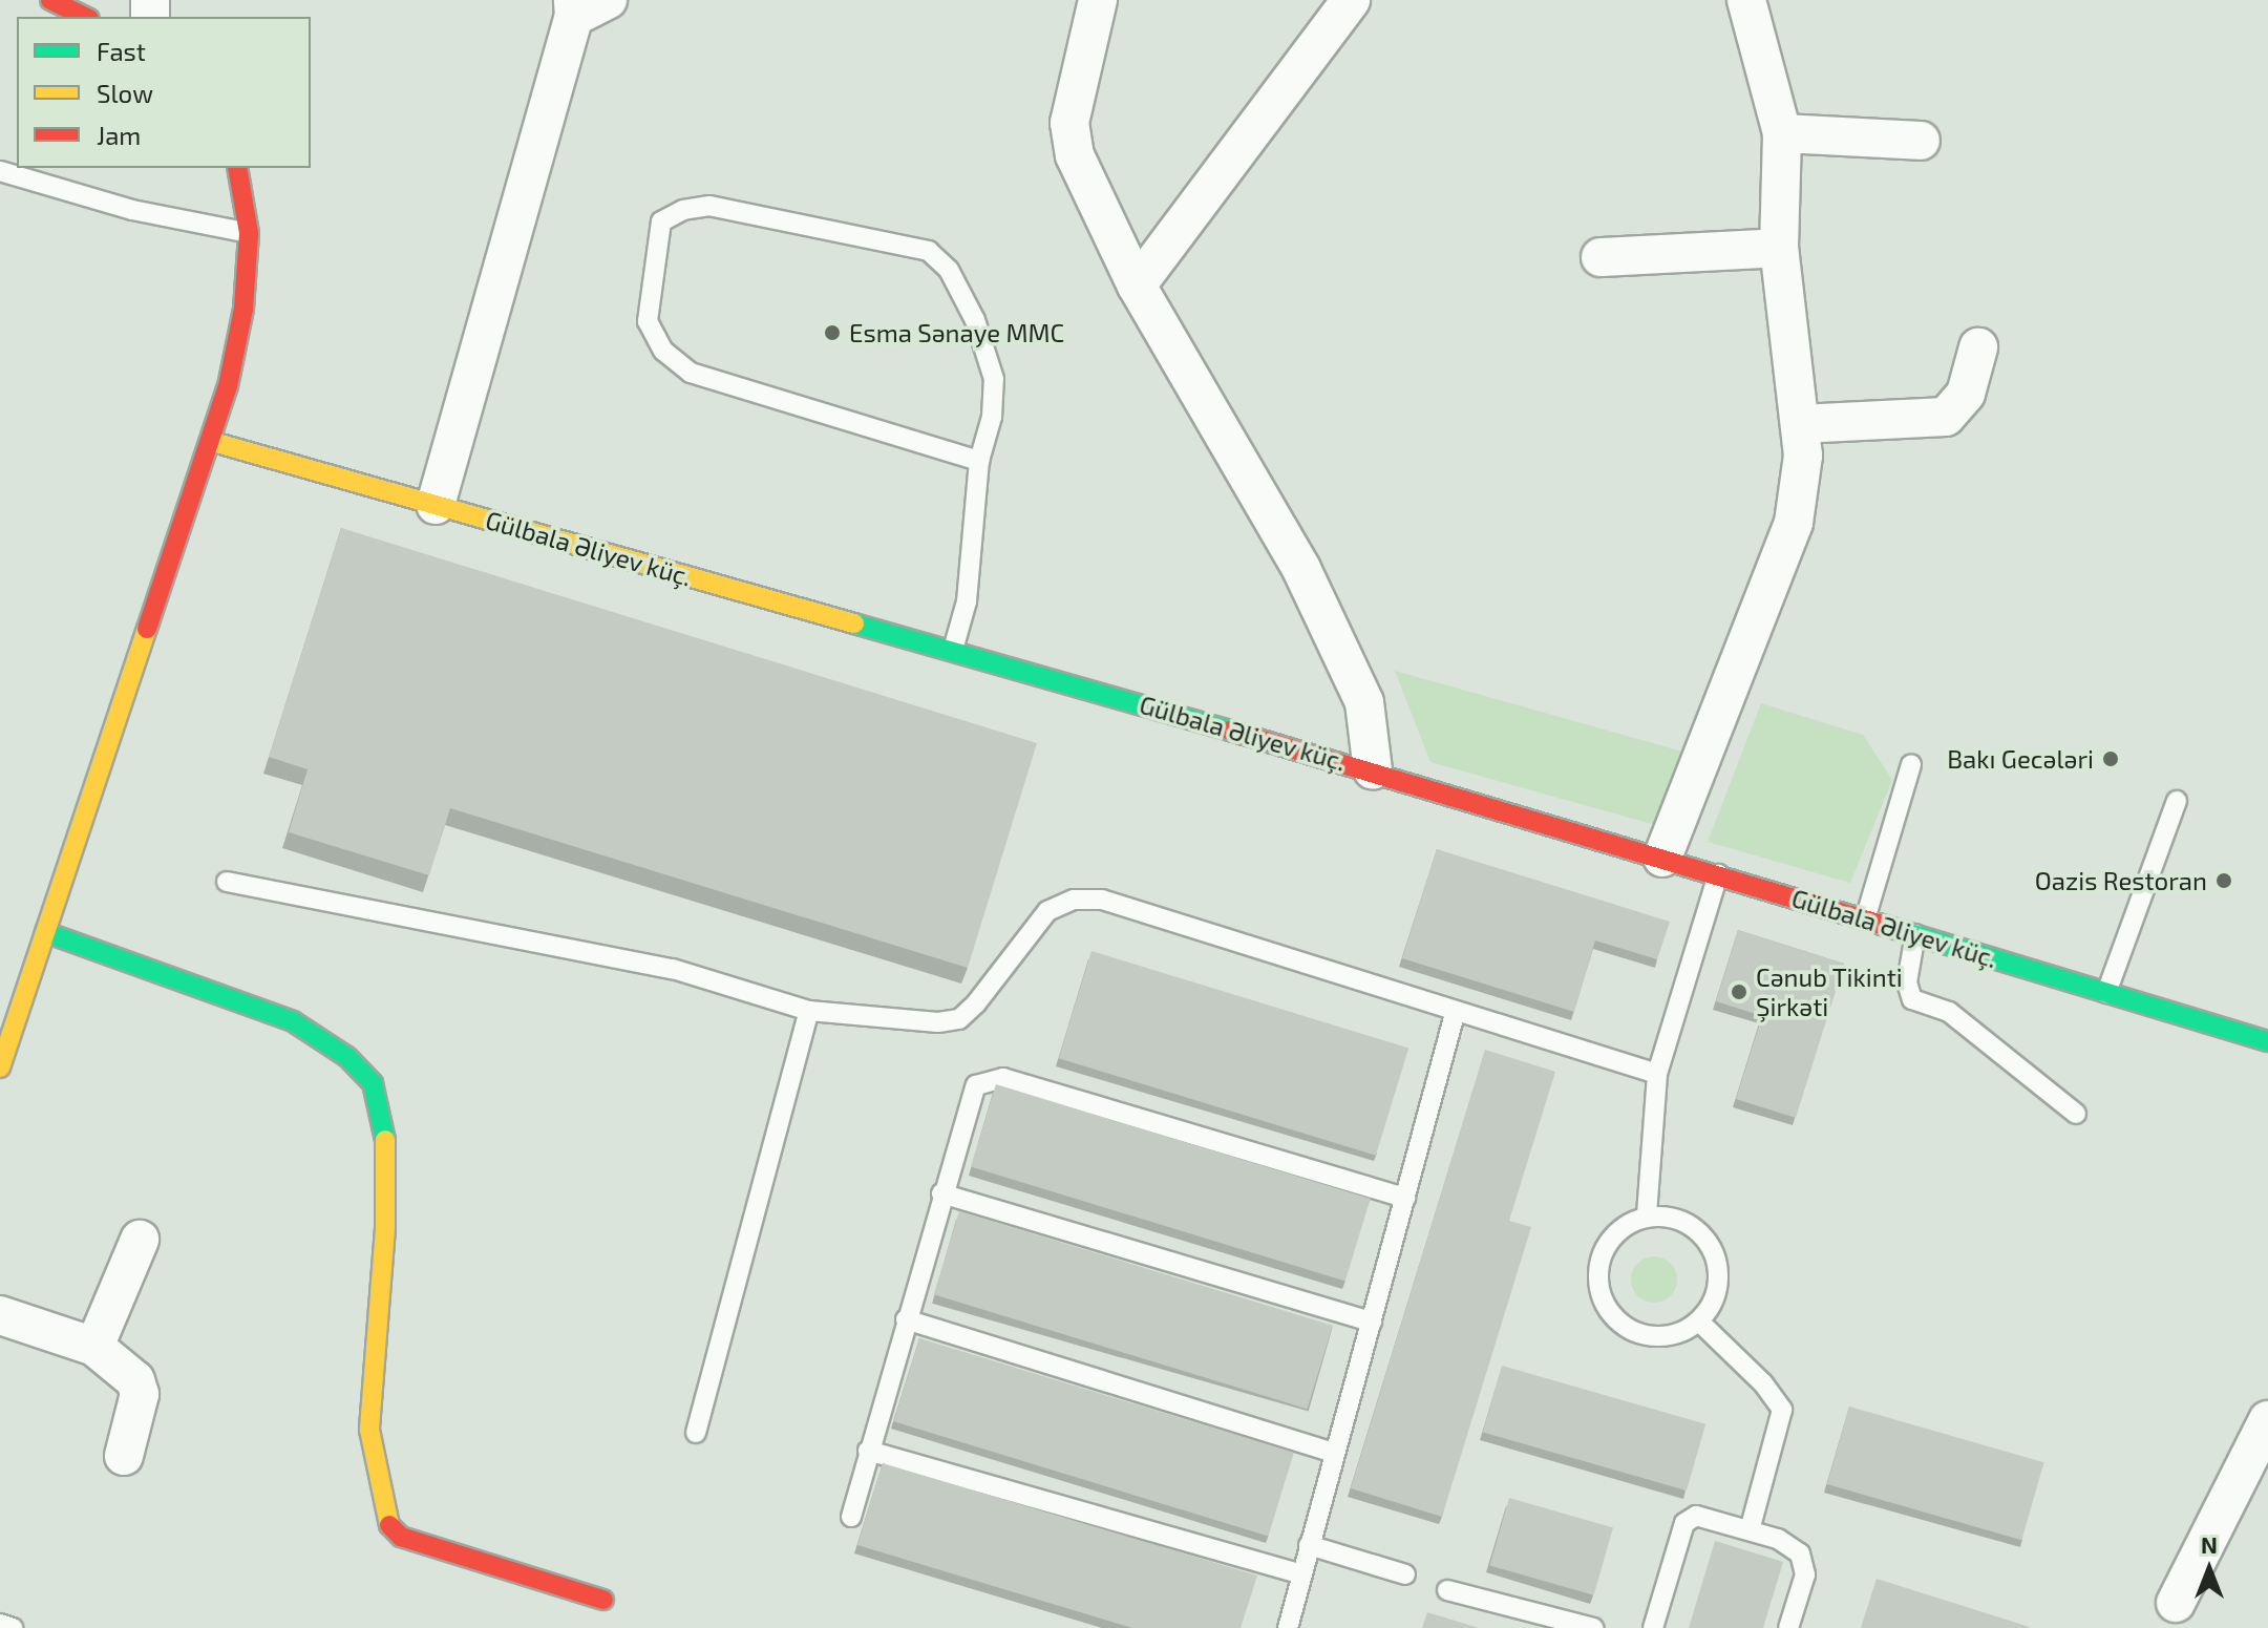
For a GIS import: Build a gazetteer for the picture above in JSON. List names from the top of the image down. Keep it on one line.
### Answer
{"streets":{"street":["Gülbala Əliyev küç."]},"places":["Esma Sənaye MMC","Bakı Gecələri","Oazis Restoran","Cənub Tikinti Şirkəti"],"legend":["Fast","Slow","Jam"],"north":"top"}
